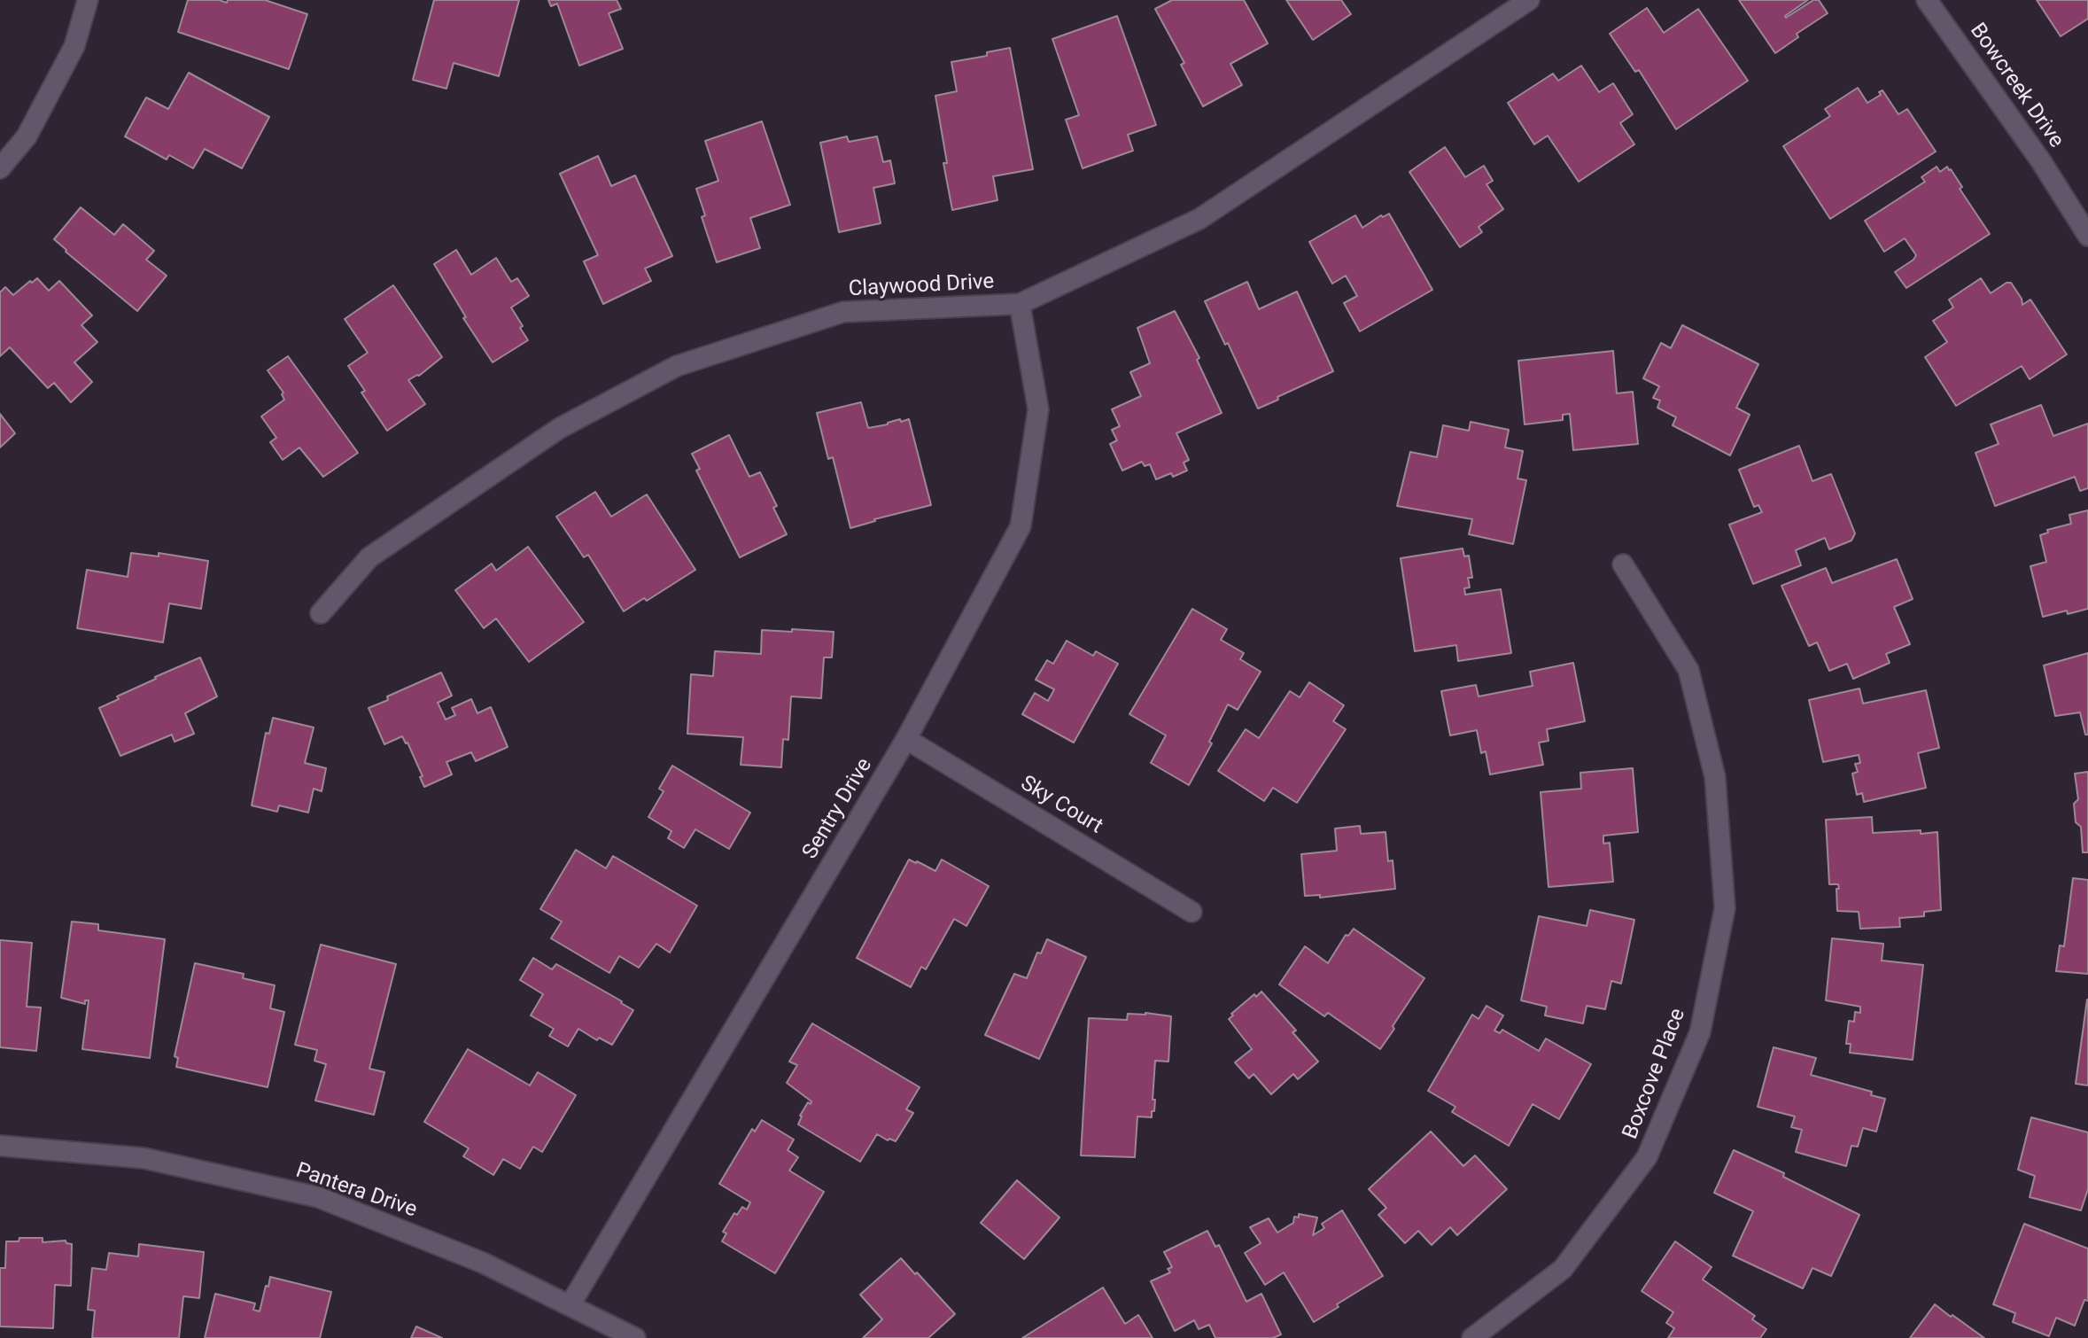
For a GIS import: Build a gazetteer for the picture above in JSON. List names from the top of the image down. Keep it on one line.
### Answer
{"streets":{"street":["Bowcreek Drive","Claywood Drive","Sky Court","Sentry Drive","Boxcove Place","Pantera Drive"]},"crossings":[["Claywood Drive","Sentry Drive"],["Sky Court","Sentry Drive"],["Sentry Drive","Pantera Drive"]]}
